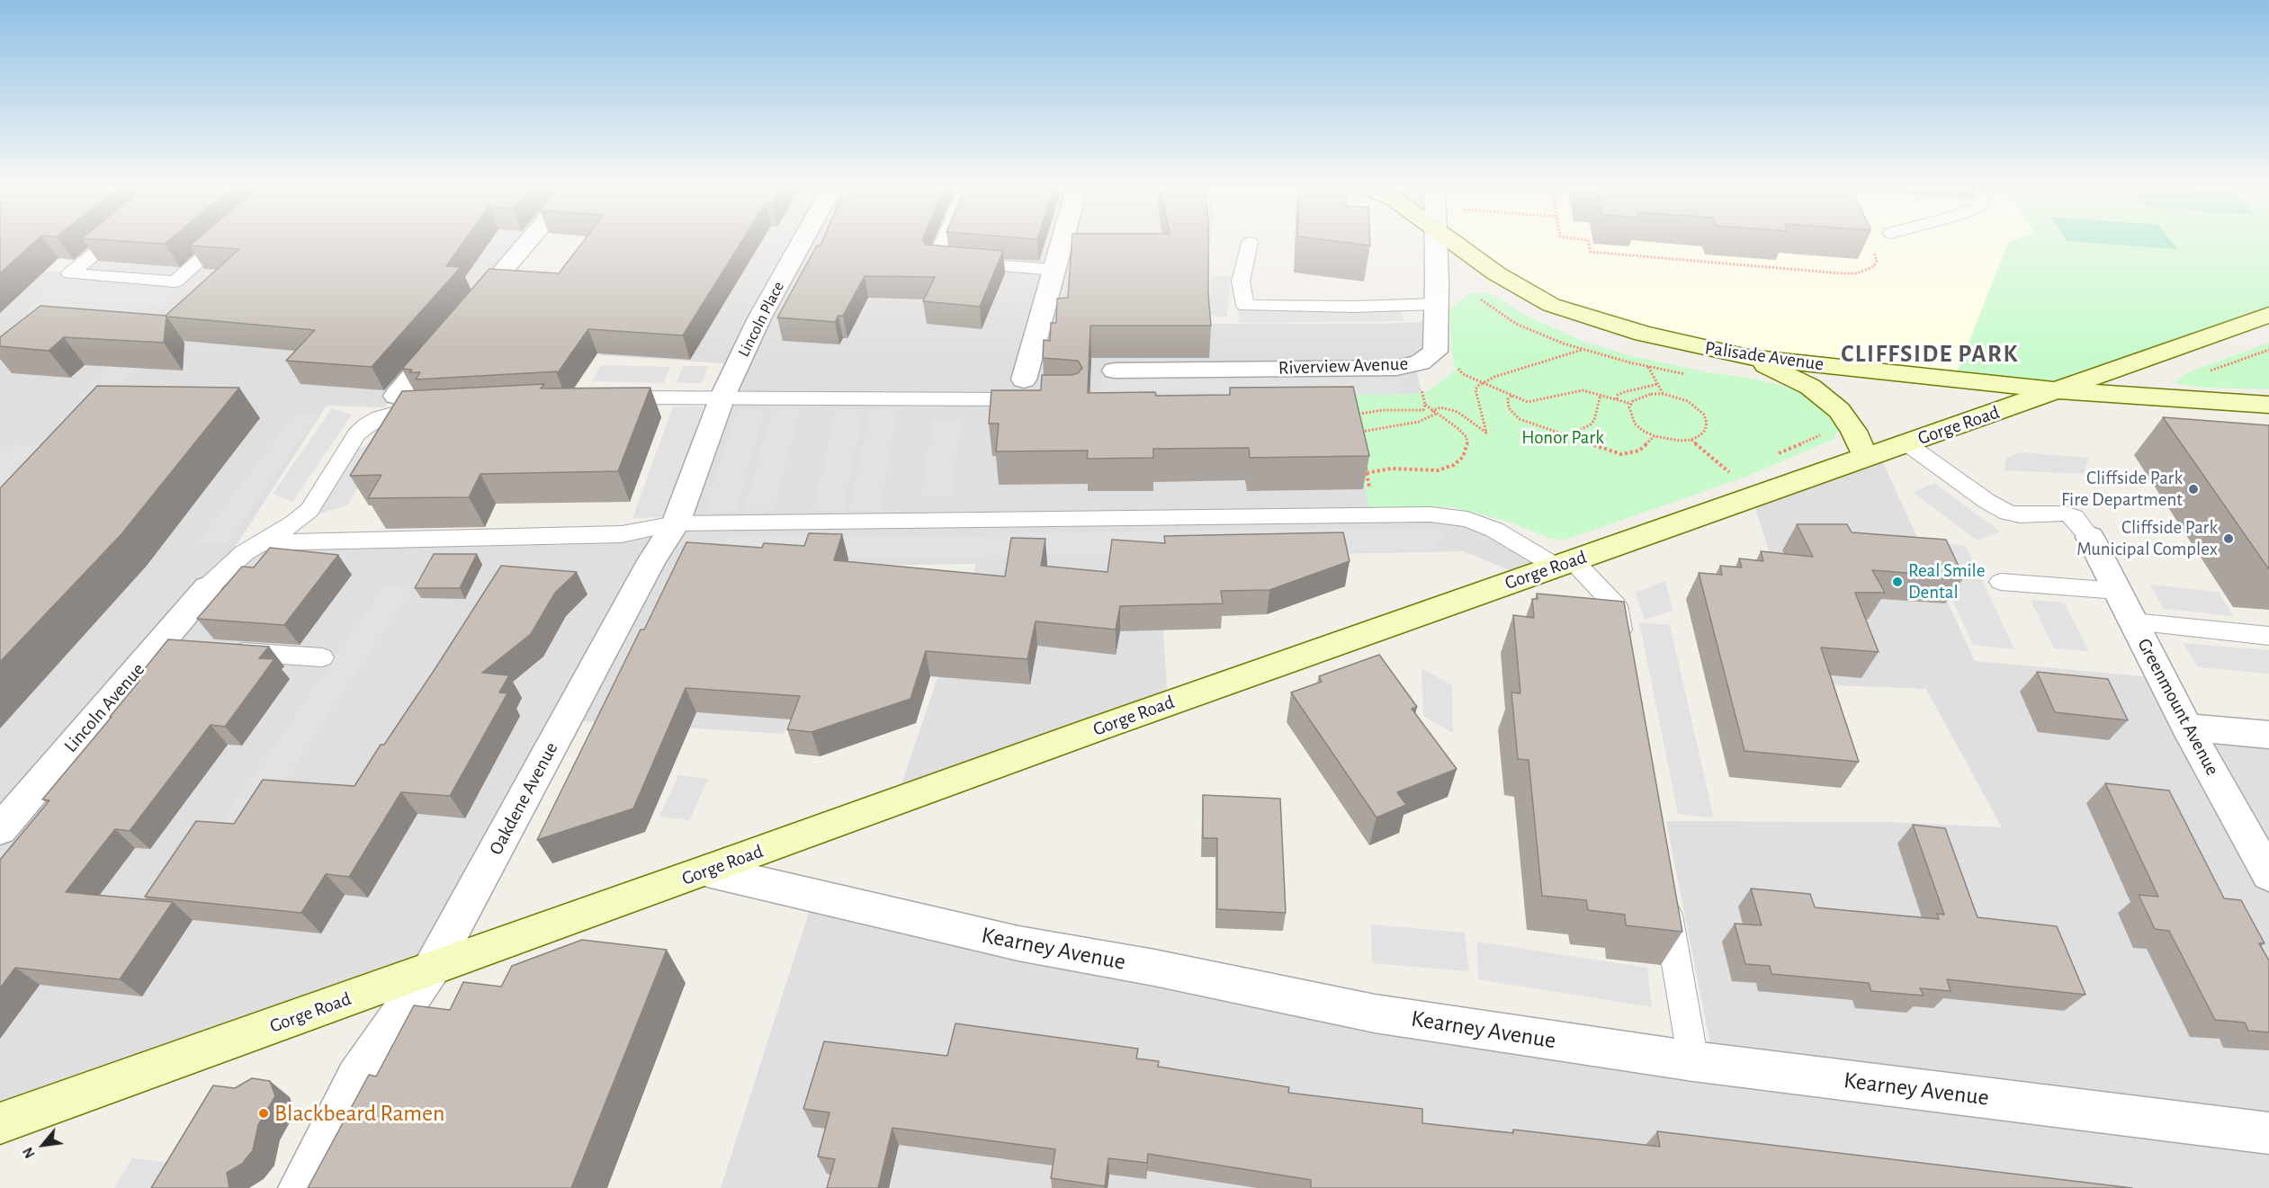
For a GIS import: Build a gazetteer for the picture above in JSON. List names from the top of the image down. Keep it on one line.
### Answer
{"streets":{"main road":["Palisade Avenue","Gorge Road"],"street":["Lincoln Place","Riverview Avenue","Greenmount Avenue","Lincoln Avenue","Oakdene Avenue","Kearney Avenue"]},"crossings":[["Lincoln Place","Oakdene Avenue"],["Palisade Avenue","Gorge Road"],["Gorge Road","Oakdene Avenue"],["Gorge Road","Kearney Avenue"]],"districts":["CLIFFSIDE PARK"],"parks":["Honor Park"],"places":["Cliffside Park Fire Department","Cliffside Park Municipal Complex","Real Smile Dental","Blackbeard Ramen"],"north":"bottom left"}
